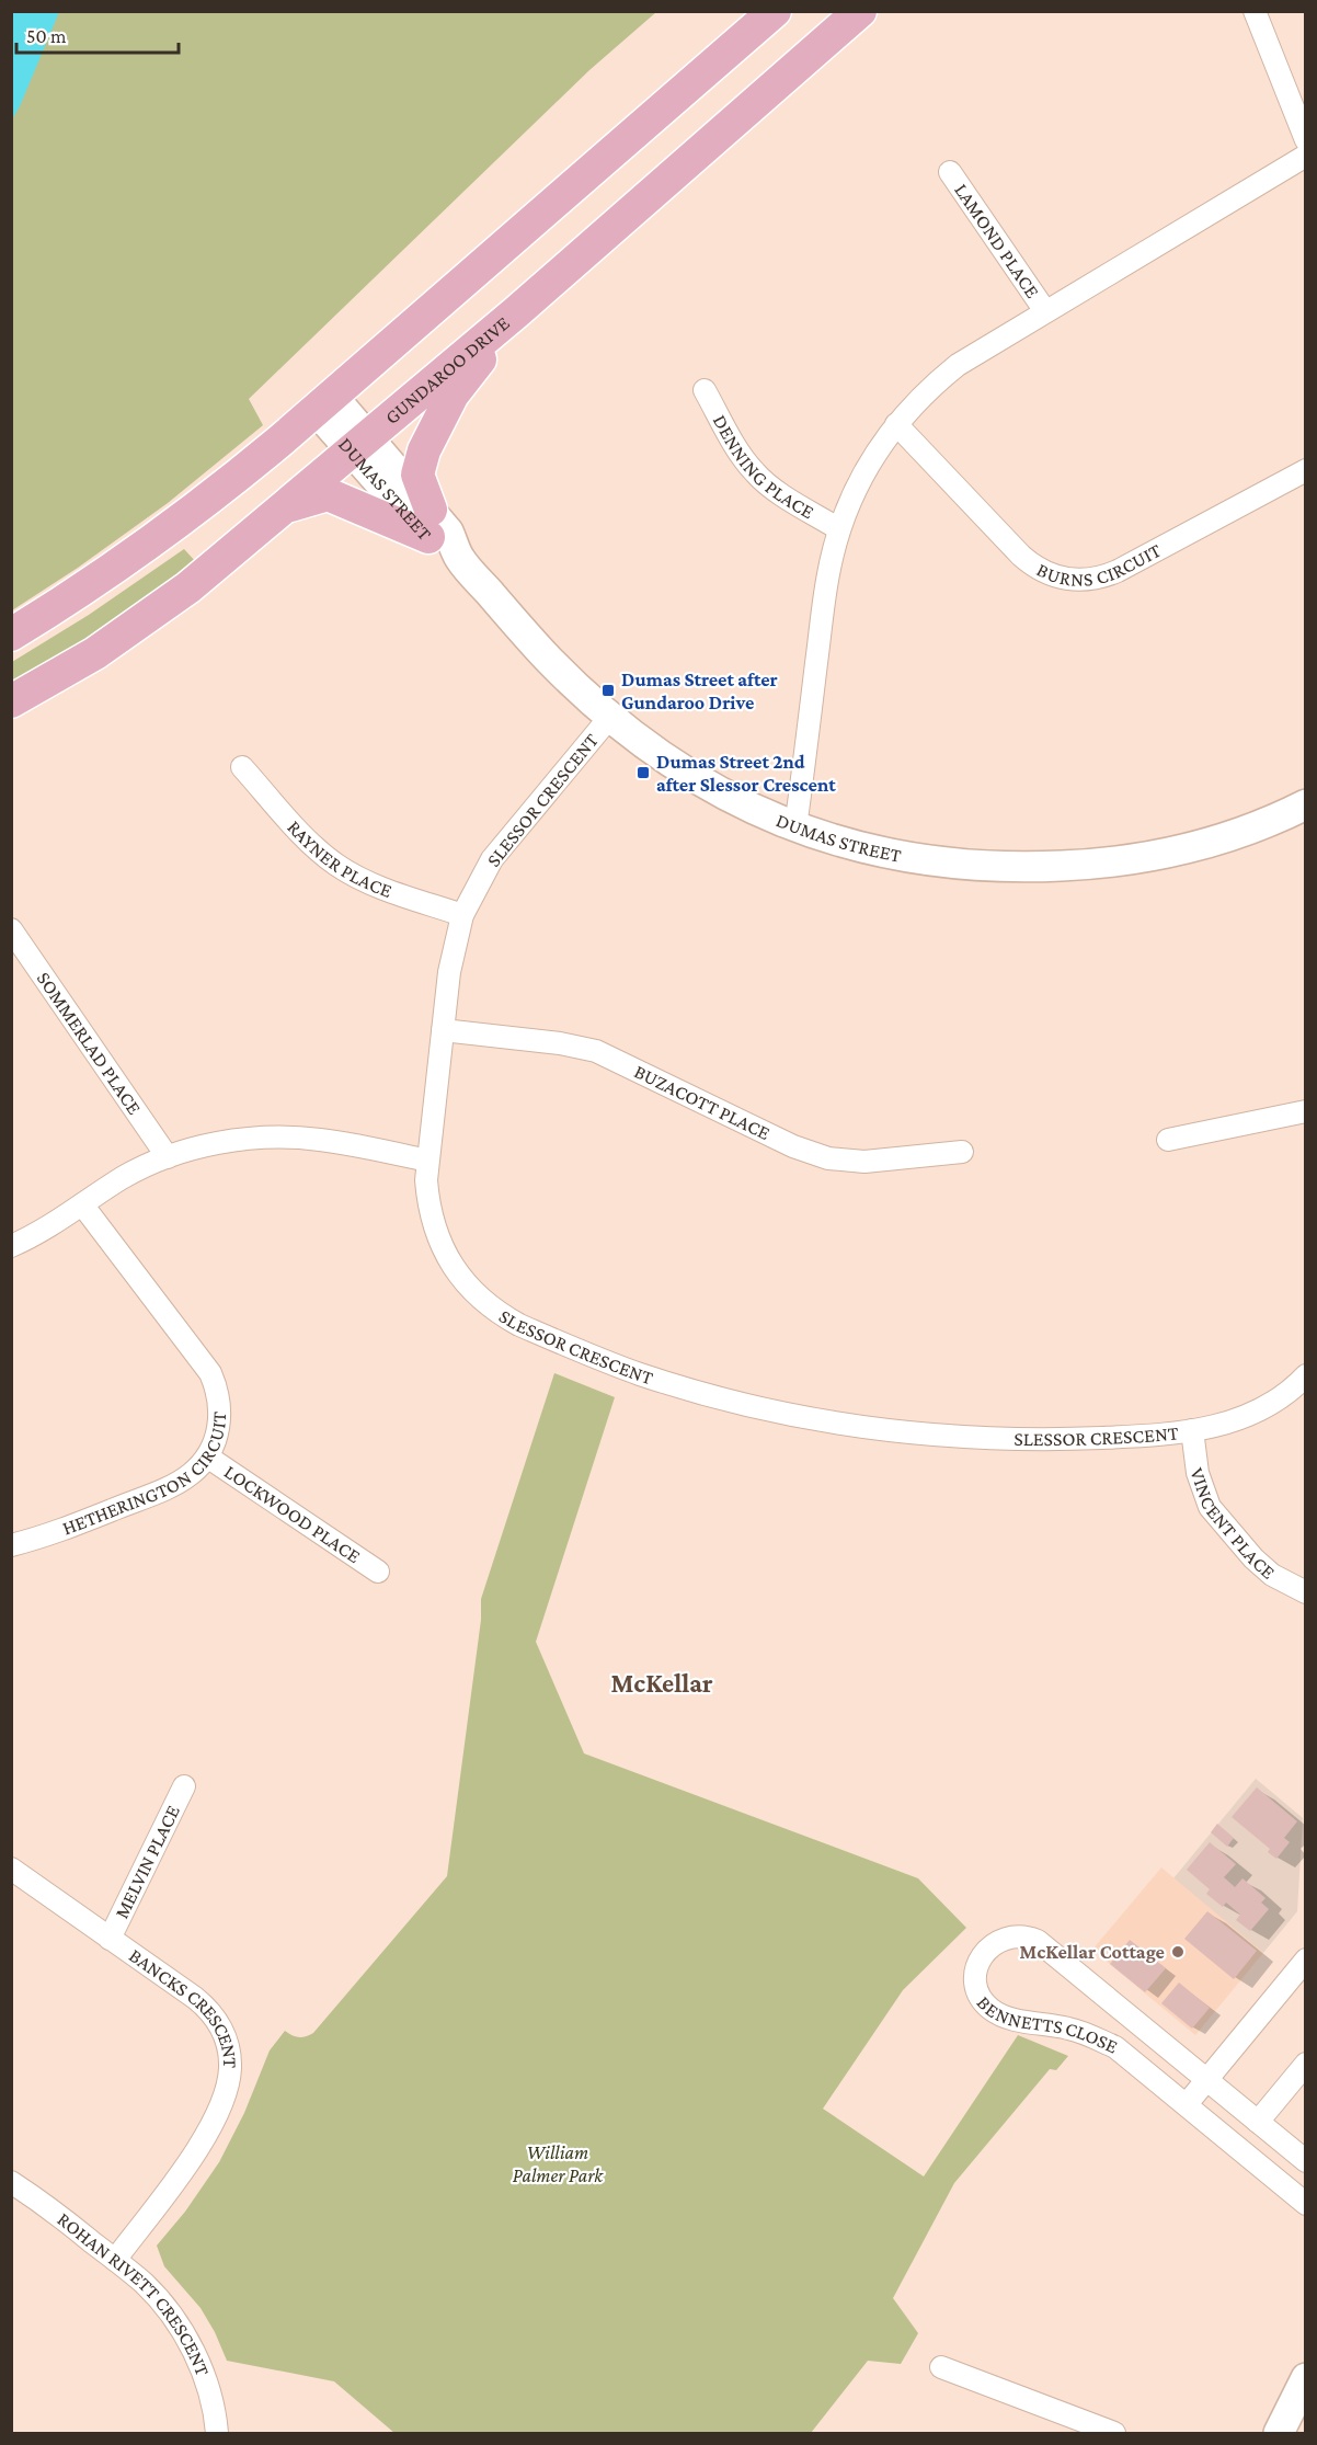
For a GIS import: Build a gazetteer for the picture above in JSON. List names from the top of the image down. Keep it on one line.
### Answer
{"streets":{"main road":["GUNDAROO DRIVE"],"street":["LAMOND PLACE","DENNING PLACE","DUMAS STREET","BURNS CIRCUIT","SLESSOR CRESCENT","RAYNER PLACE","SOMMERLAD PLACE","BUZACOTT PLACE","HETHERINGTON CIRCUIT","LOCKWOOD PLACE","VINCENT PLACE","MELVIN PLACE","BANCKS CRESCENT","BENNETTS CLOSE","ROHAN RIVETT CRESCENT"]},"crossings":[["GUNDAROO DRIVE","DUMAS STREET"],["DUMAS STREET","SLESSOR CRESCENT"],["SLESSOR CRESCENT","RAYNER PLACE"],["SLESSOR CRESCENT","BUZACOTT PLACE"],["SLESSOR CRESCENT","VINCENT PLACE"],["HETHERINGTON CIRCUIT","LOCKWOOD PLACE"],["MELVIN PLACE","BANCKS CRESCENT"],["BANCKS CRESCENT","ROHAN RIVETT CRESCENT"]],"districts":["McKellar"],"parks":["William Palmer Park"],"places":{"transit":["Dumas Street after Gundaroo Drive","Dumas Street 2nd after Slessor Crescent"],"other":["McKellar Cottage"]},"scale_bar":"50 m"}
